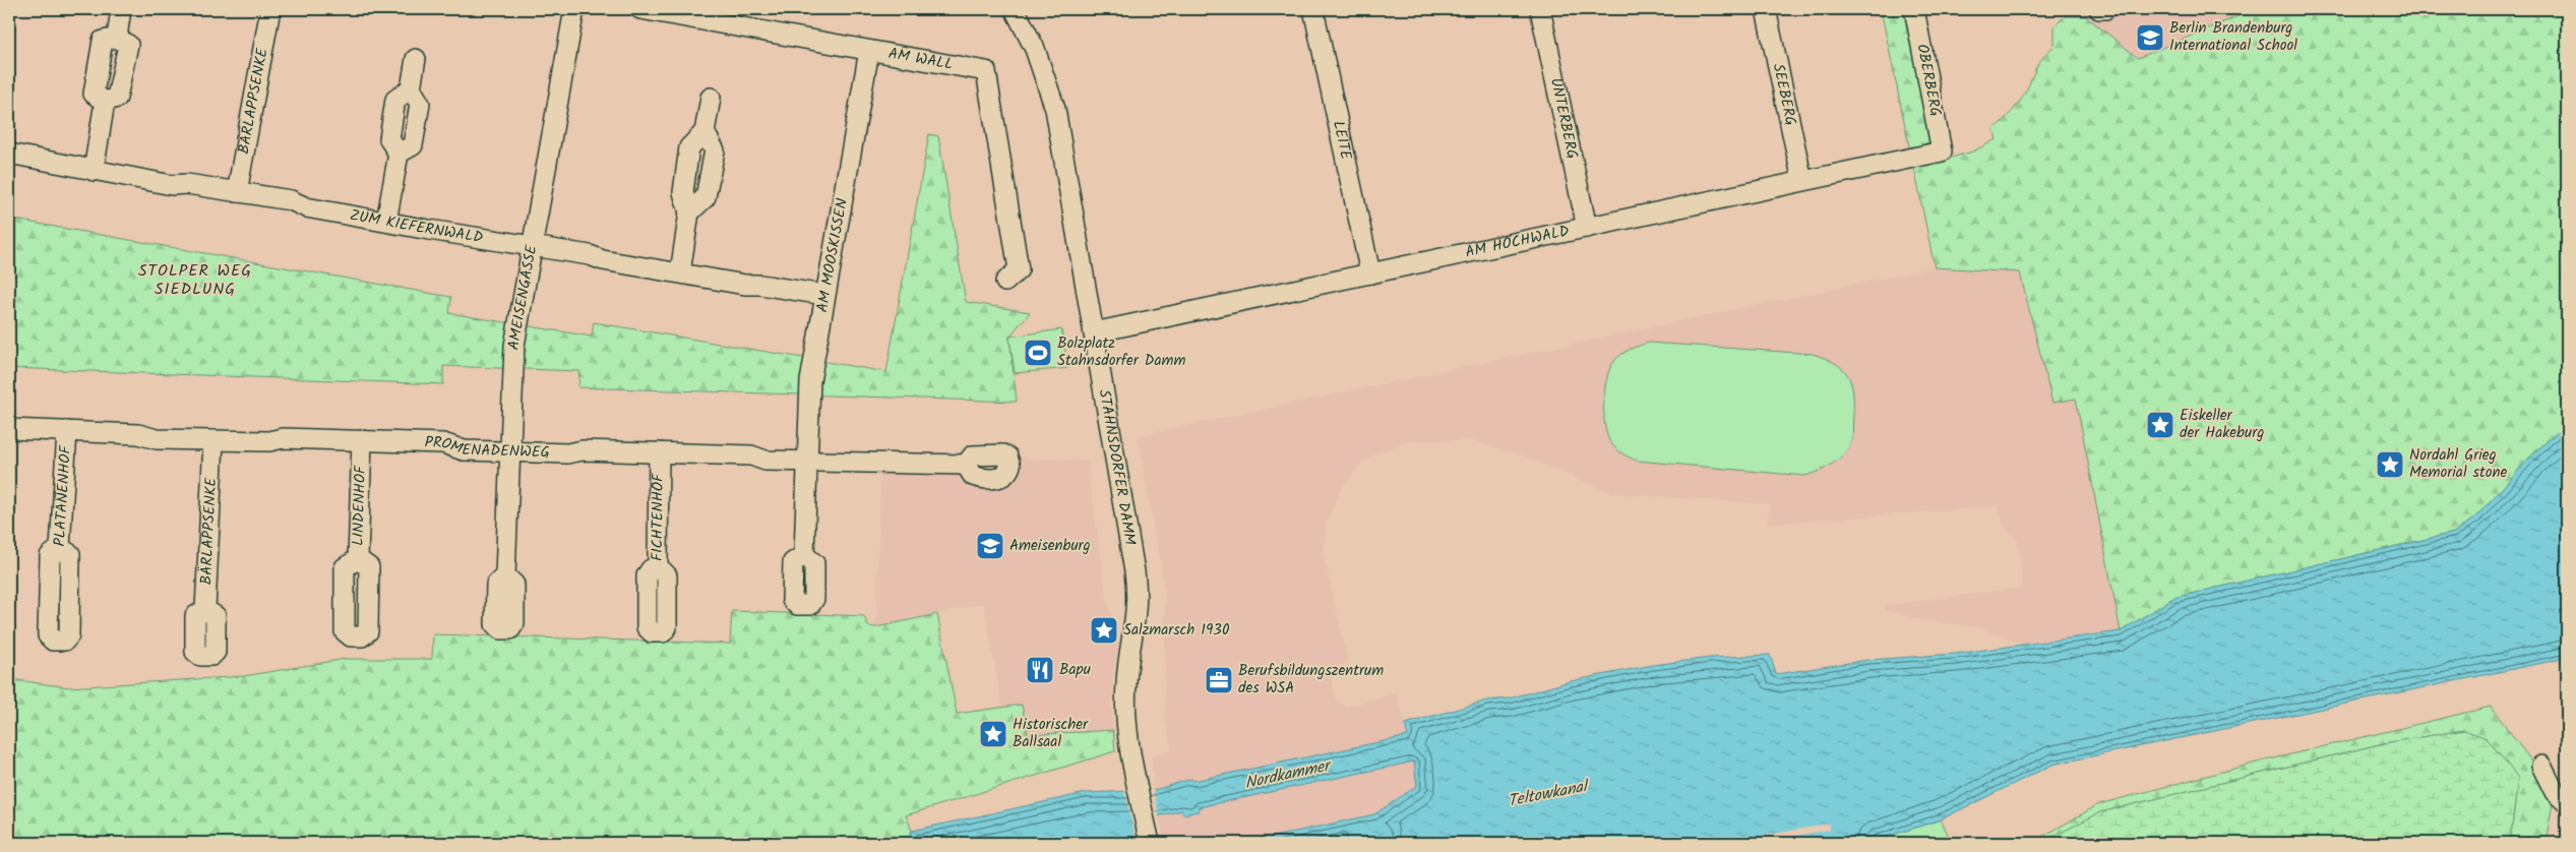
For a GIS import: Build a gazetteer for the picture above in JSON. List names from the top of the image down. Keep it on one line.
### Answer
{"streets":{"street":["AM WALL","OBERBERG","SEEBERG","BÄRLAPPSENKE","UNTERBERG","LEITE","ZUM KIEFERNWALD","AM HOCHWALD","AM MOOSKISSEN","AMEISENGASSE","PROMENADENWEG","STAHNSDORFER DAMM","PLATANENHOF","LINDENHOF","FICHTENHOF"]},"crossings":[["AM WALL","AM MOOSKISSEN"],["OBERBERG","AM HOCHWALD"],["SEEBERG","AM HOCHWALD"],["BÄRLAPPSENKE","ZUM KIEFERNWALD"],["BÄRLAPPSENKE","PROMENADENWEG"],["UNTERBERG","AM HOCHWALD"],["LEITE","AM HOCHWALD"],["ZUM KIEFERNWALD","AM MOOSKISSEN"],["ZUM KIEFERNWALD","AMEISENGASSE"],["AM HOCHWALD","STAHNSDORFER DAMM"],["AM MOOSKISSEN","PROMENADENWEG"],["AMEISENGASSE","PROMENADENWEG"],["PROMENADENWEG","PLATANENHOF"],["PROMENADENWEG","LINDENHOF"],["PROMENADENWEG","FICHTENHOF"]],"districts":["STOLPER WEG SIEDLUNG"],"water":["Nordkammer","Teltowkanal"],"places":{"school or university":["Berlin Brandenburg International School","Ameisenburg"],"sports":["Bolzplatz Stahnsdorfer Damm"],"place":["Eiskeller der Hakeburg","Nordahl Grieg Memorial stone","Salzmarsch 1930","Historischer Ballsaal"],"restaurant":["Bapu"],"office":["Berufsbildungszentrum des WSA"]}}
